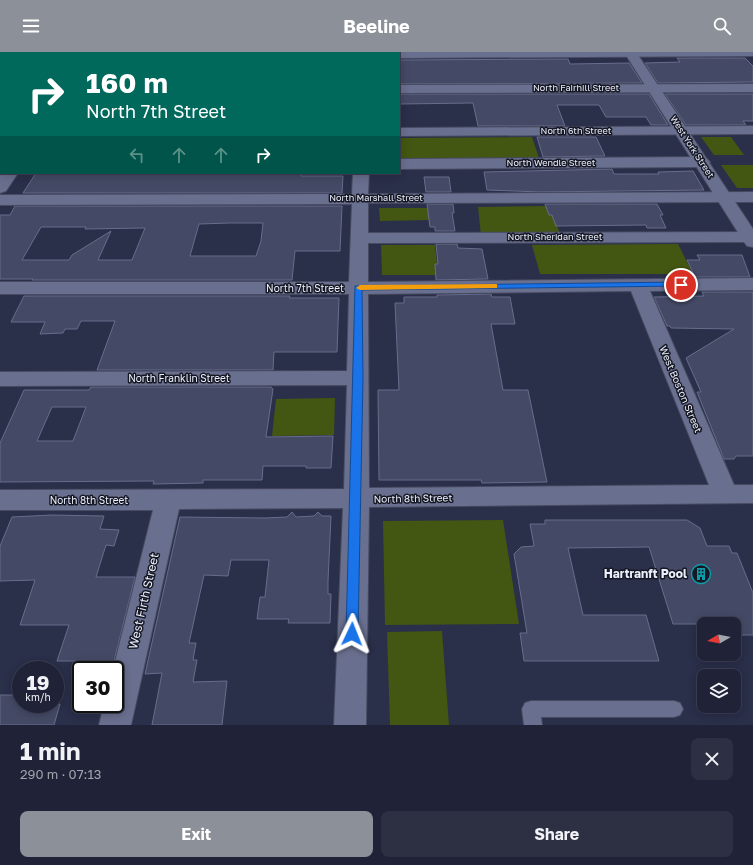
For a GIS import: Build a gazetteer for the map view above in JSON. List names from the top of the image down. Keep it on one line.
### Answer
{"streets":{"street":["North Fairhill Street","North 6th Street","West York Street","North Wendle Street","North Marshall Street","North Sheridan Street","North 7th Street","North Franklin Street","West Boston Street","North 8th Street","West Firth Street"]},"crossings":[["North Fairhill Street","West York Street"],["North 6th Street","West York Street"],["West York Street","North Wendle Street"],["West York Street","North Marshall Street"],["West York Street","North Sheridan Street"],["North 7th Street","West Boston Street"],["West Boston Street","North 8th Street"],["North 8th Street","West Firth Street"]],"places":{"building":["Hartranft Pool"]},"north":"left","page":{"header":"Beeline","turn":["160 m","North 7th Street"],"speed":"19 km/h","limit":"30","heading":["1 min","290 m · 07:13"],"buttons":["Exit","Share"]}}
